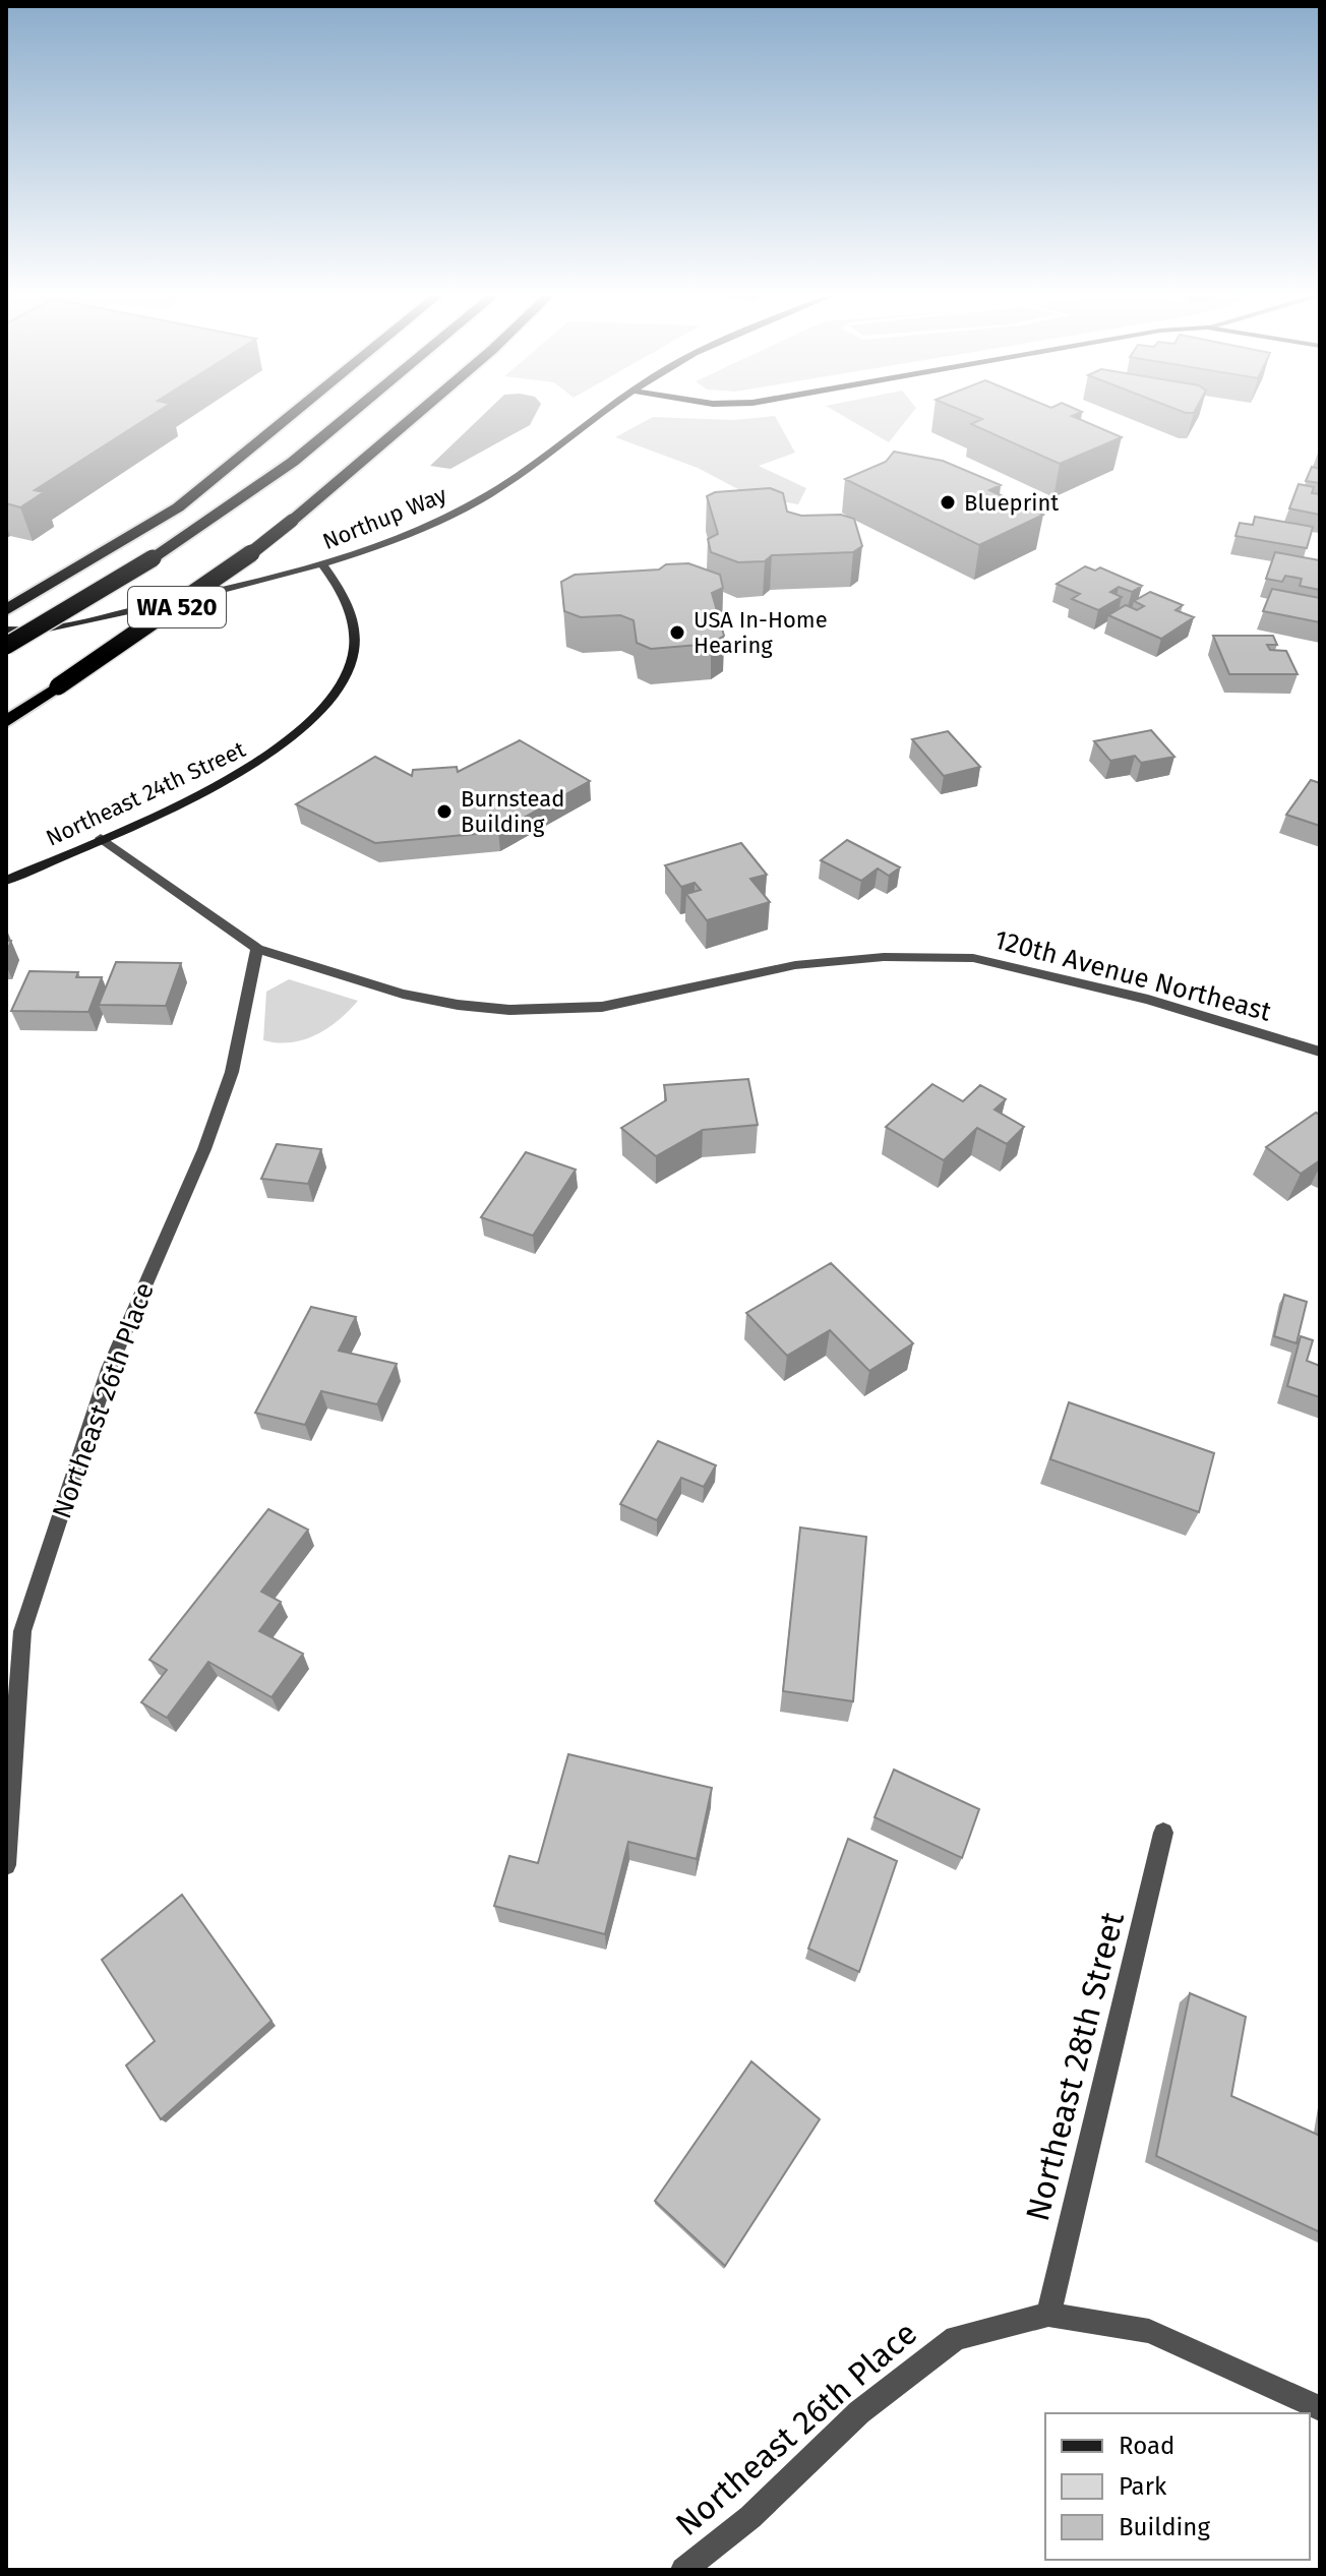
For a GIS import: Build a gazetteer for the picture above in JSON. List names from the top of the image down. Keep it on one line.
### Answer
{"streets":{"highway":["WA 520"],"street":["Northup Way","Northeast 24th Street","120th Avenue Northeast","Northeast 26th Place","Northeast 28th Street"]},"crossings":[["Northup Way","WA 520"],["Northup Way","Northeast 24th Street"],["Northeast 24th Street","120th Avenue Northeast"],["120th Avenue Northeast","Northeast 26th Place"],["Northeast 26th Place","Northeast 28th Street"]],"places":["Blueprint","USA In-Home Hearing","Burnstead Building"],"legend":["Road","Park","Building"]}
